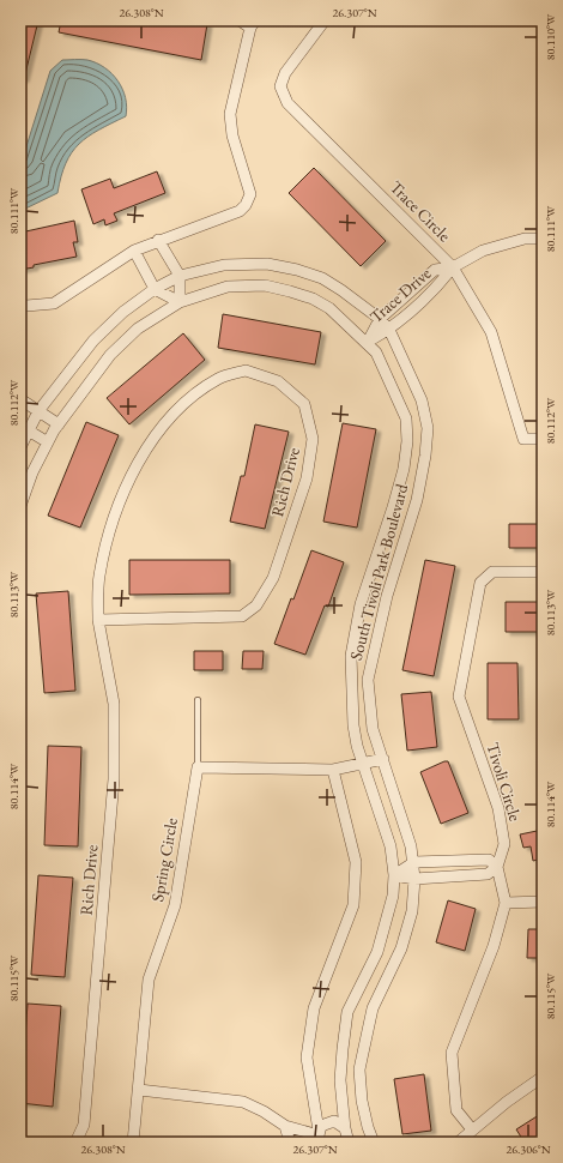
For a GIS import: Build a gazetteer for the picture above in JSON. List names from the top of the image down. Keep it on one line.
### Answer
{"streets":{"street":["Trace Circle","Trace Drive","Rich Drive","South Tivoli Park Boulevard","Tivoli Circle","Spring Circle"]},"crossings":[["Trace Circle","Trace Drive"],["Trace Drive","South Tivoli Park Boulevard"]],"coordinates":["26.308°N","26.307°N","80.110°W","80.111°W","80.112°W","80.113°W","80.114°W","80.115°W","26.306°N"]}
